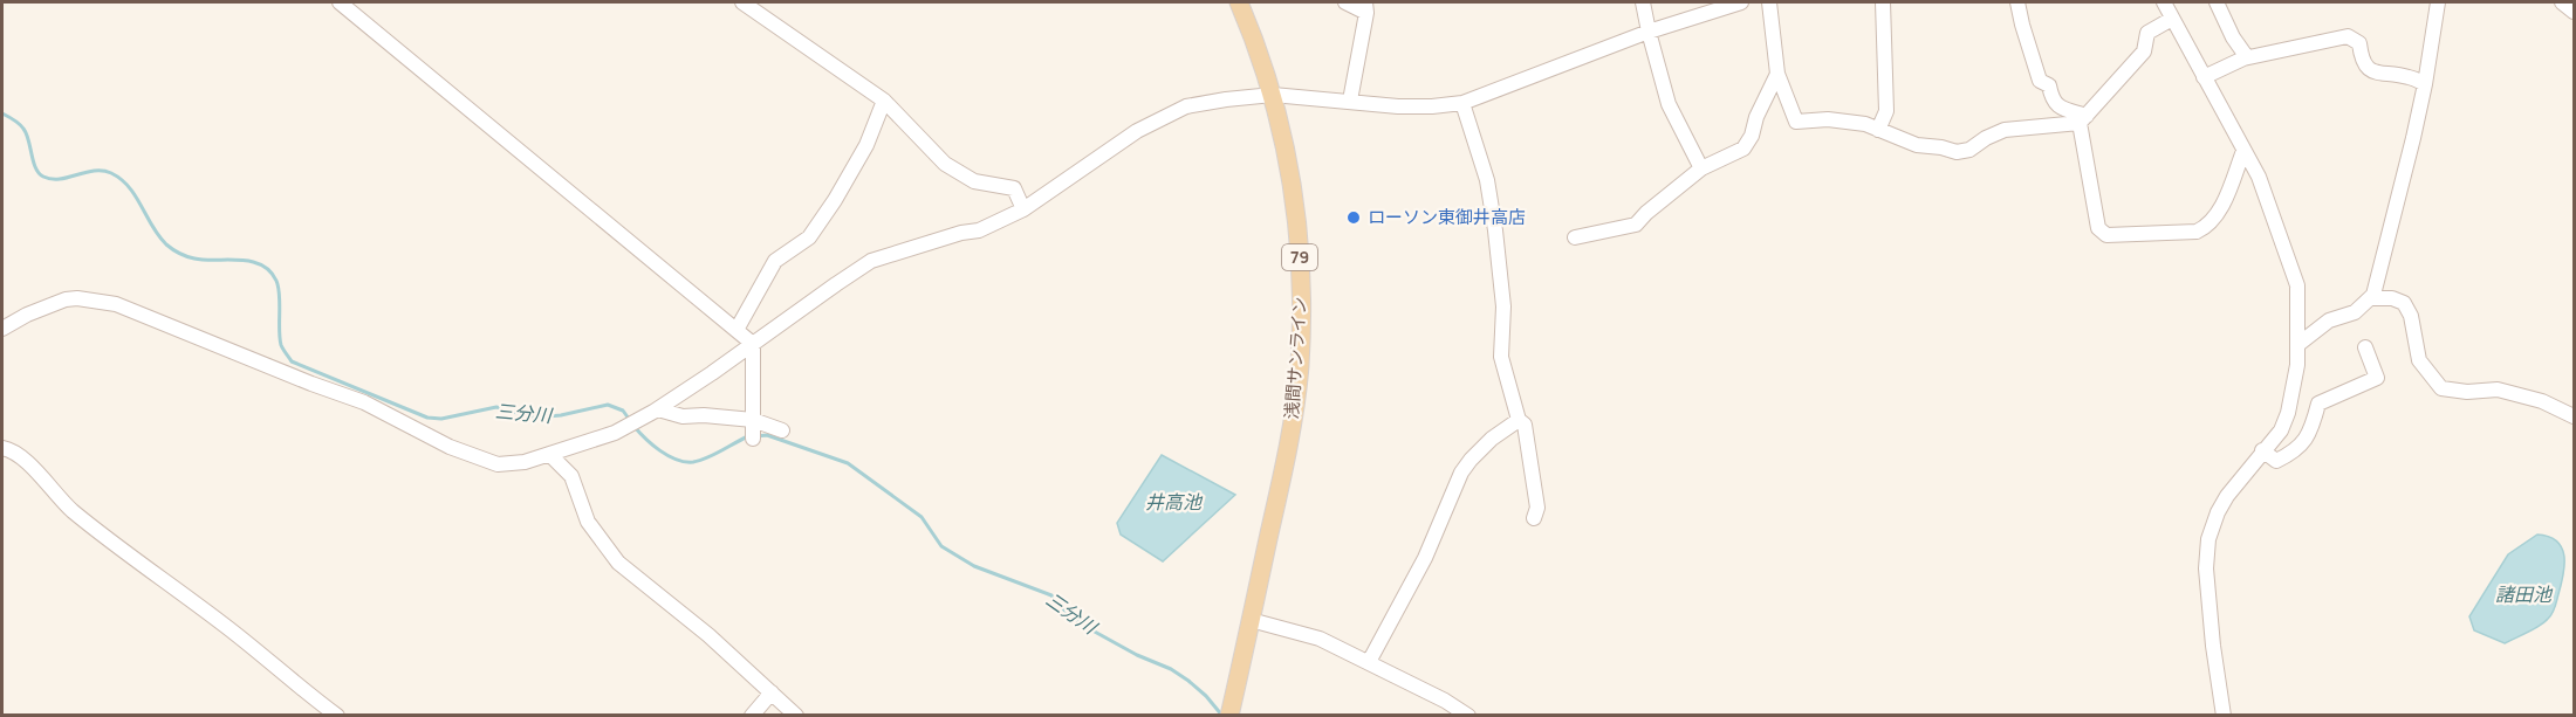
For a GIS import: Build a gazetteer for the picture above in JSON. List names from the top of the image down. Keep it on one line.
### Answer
{"streets":{"main road":["79","浅間サンライン"]},"water":["三分川","井高池","諸田池"],"places":["ローソン東御井高店"]}
